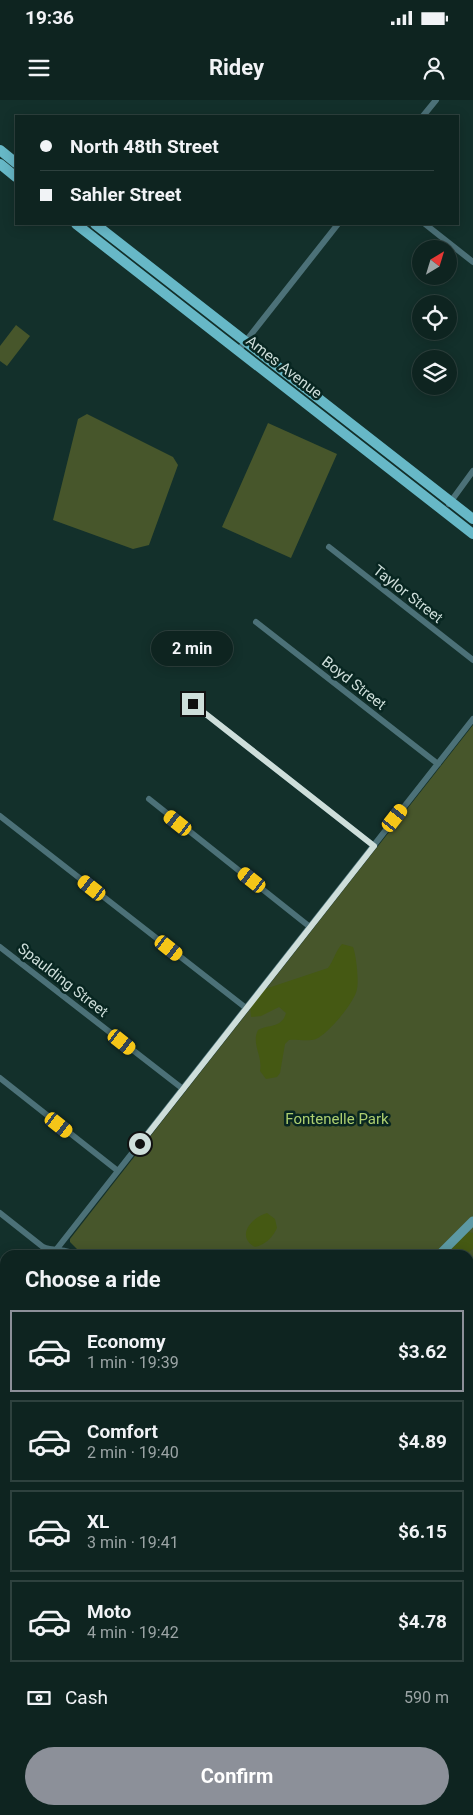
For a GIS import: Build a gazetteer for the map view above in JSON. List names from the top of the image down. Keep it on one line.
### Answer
{"streets":{"main road":["Ames Avenue"],"street":["Taylor Street","Boyd Street","Spaulding Street"]},"parks":["Fontenelle Park"],"north":"top right","page":{"status":"19:36","header":"Ridey","banner":["North 48th Street","Sahler Street"],"bubble":"2 min","heading":"Choose a ride","list":[{"name":"Economy","note":"1 min · 19:39","value":"$3.62"},{"name":"Comfort","note":"2 min · 19:40","value":"$4.89"},{"name":"XL","note":"3 min · 19:41","value":"$6.15"},{"name":"Moto","note":"4 min · 19:42","value":"$4.78"}],"pay":["Cash","590 m"],"buttons":"Confirm"}}
